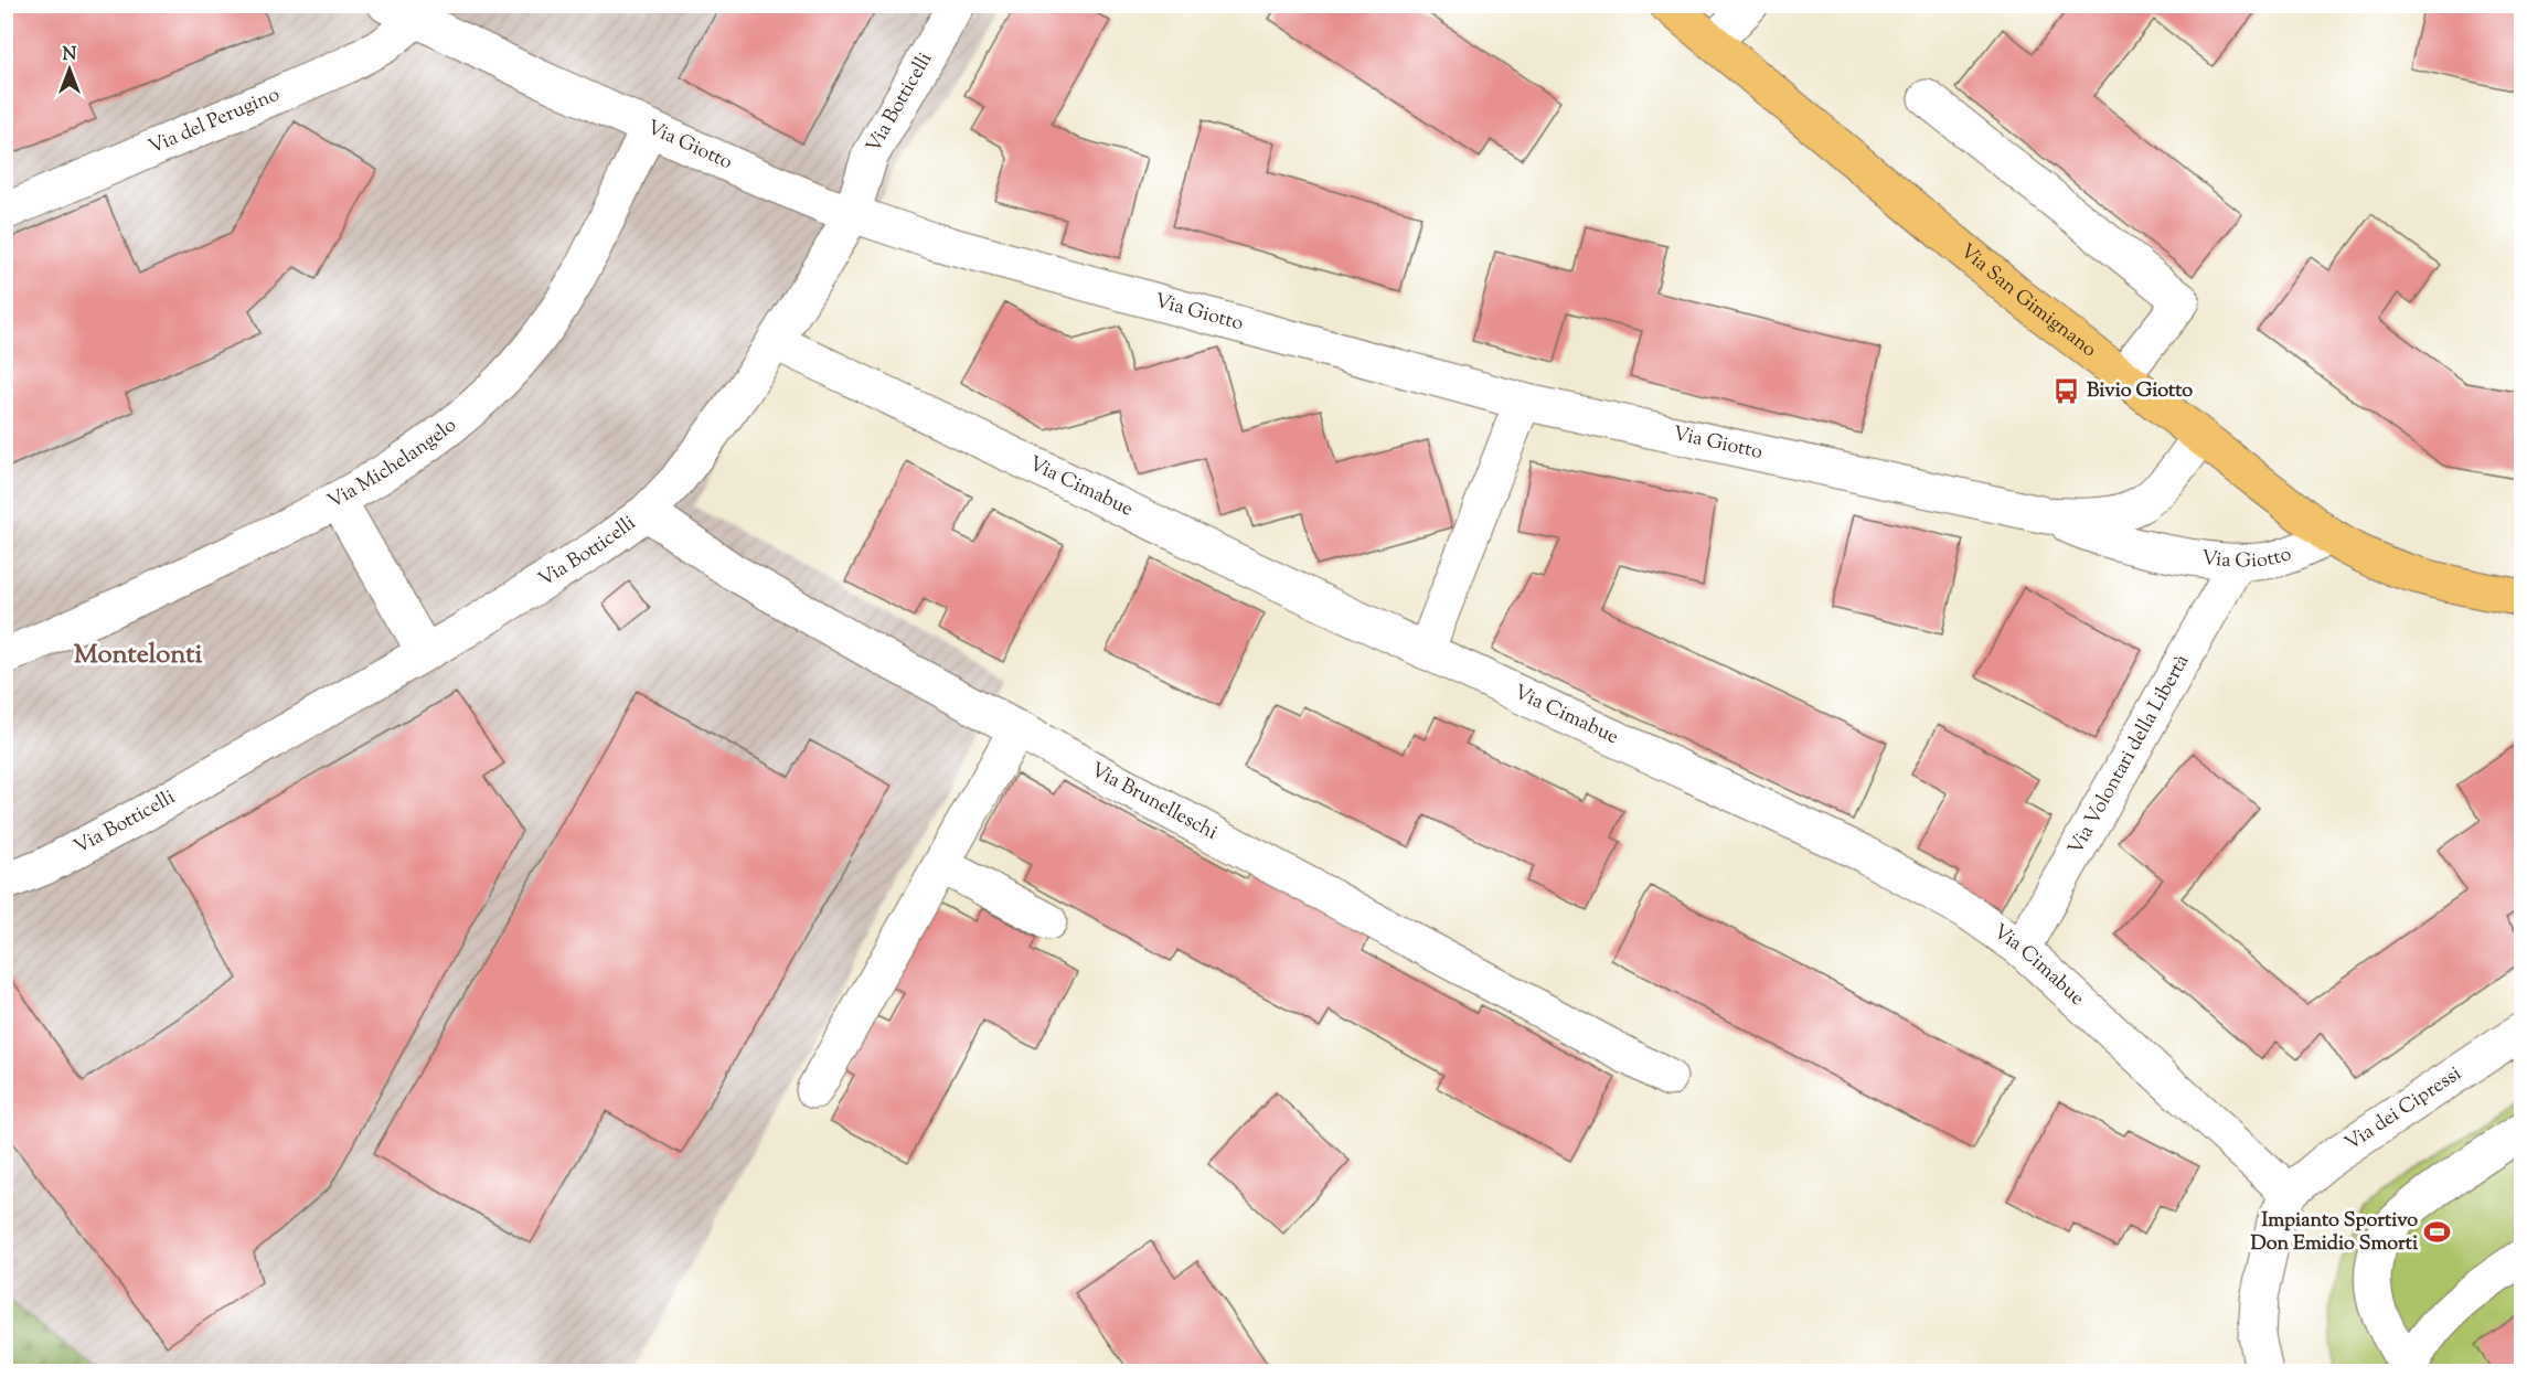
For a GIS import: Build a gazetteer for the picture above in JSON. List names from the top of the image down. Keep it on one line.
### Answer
{"streets":{"main road":["Via San Gimignano"],"street":["Via Botticelli","Via del Perugino","Via Giotto","Via Michelangelo","Via Cimabue","Via Volontari della Libertà","Via Brunelleschi","Via dei Cipressi"]},"crossings":[["Via Botticelli","Via Giotto"],["Via Botticelli","Via Cimabue"],["Via Botticelli","Via Brunelleschi"],["Via del Perugino","Via Giotto"],["Via Giotto","Via San Gimignano"],["Via Giotto","Via Michelangelo"],["Via Giotto","Via Volontari della Libertà"],["Via Cimabue","Via Volontari della Libertà"],["Via Cimabue","Via dei Cipressi"]],"districts":["Montelonti"],"places":{"bus stop":["Bivio Giotto"],"sports":["Impianto Sportivo Don Emidio Smorti"]},"north":"top"}
